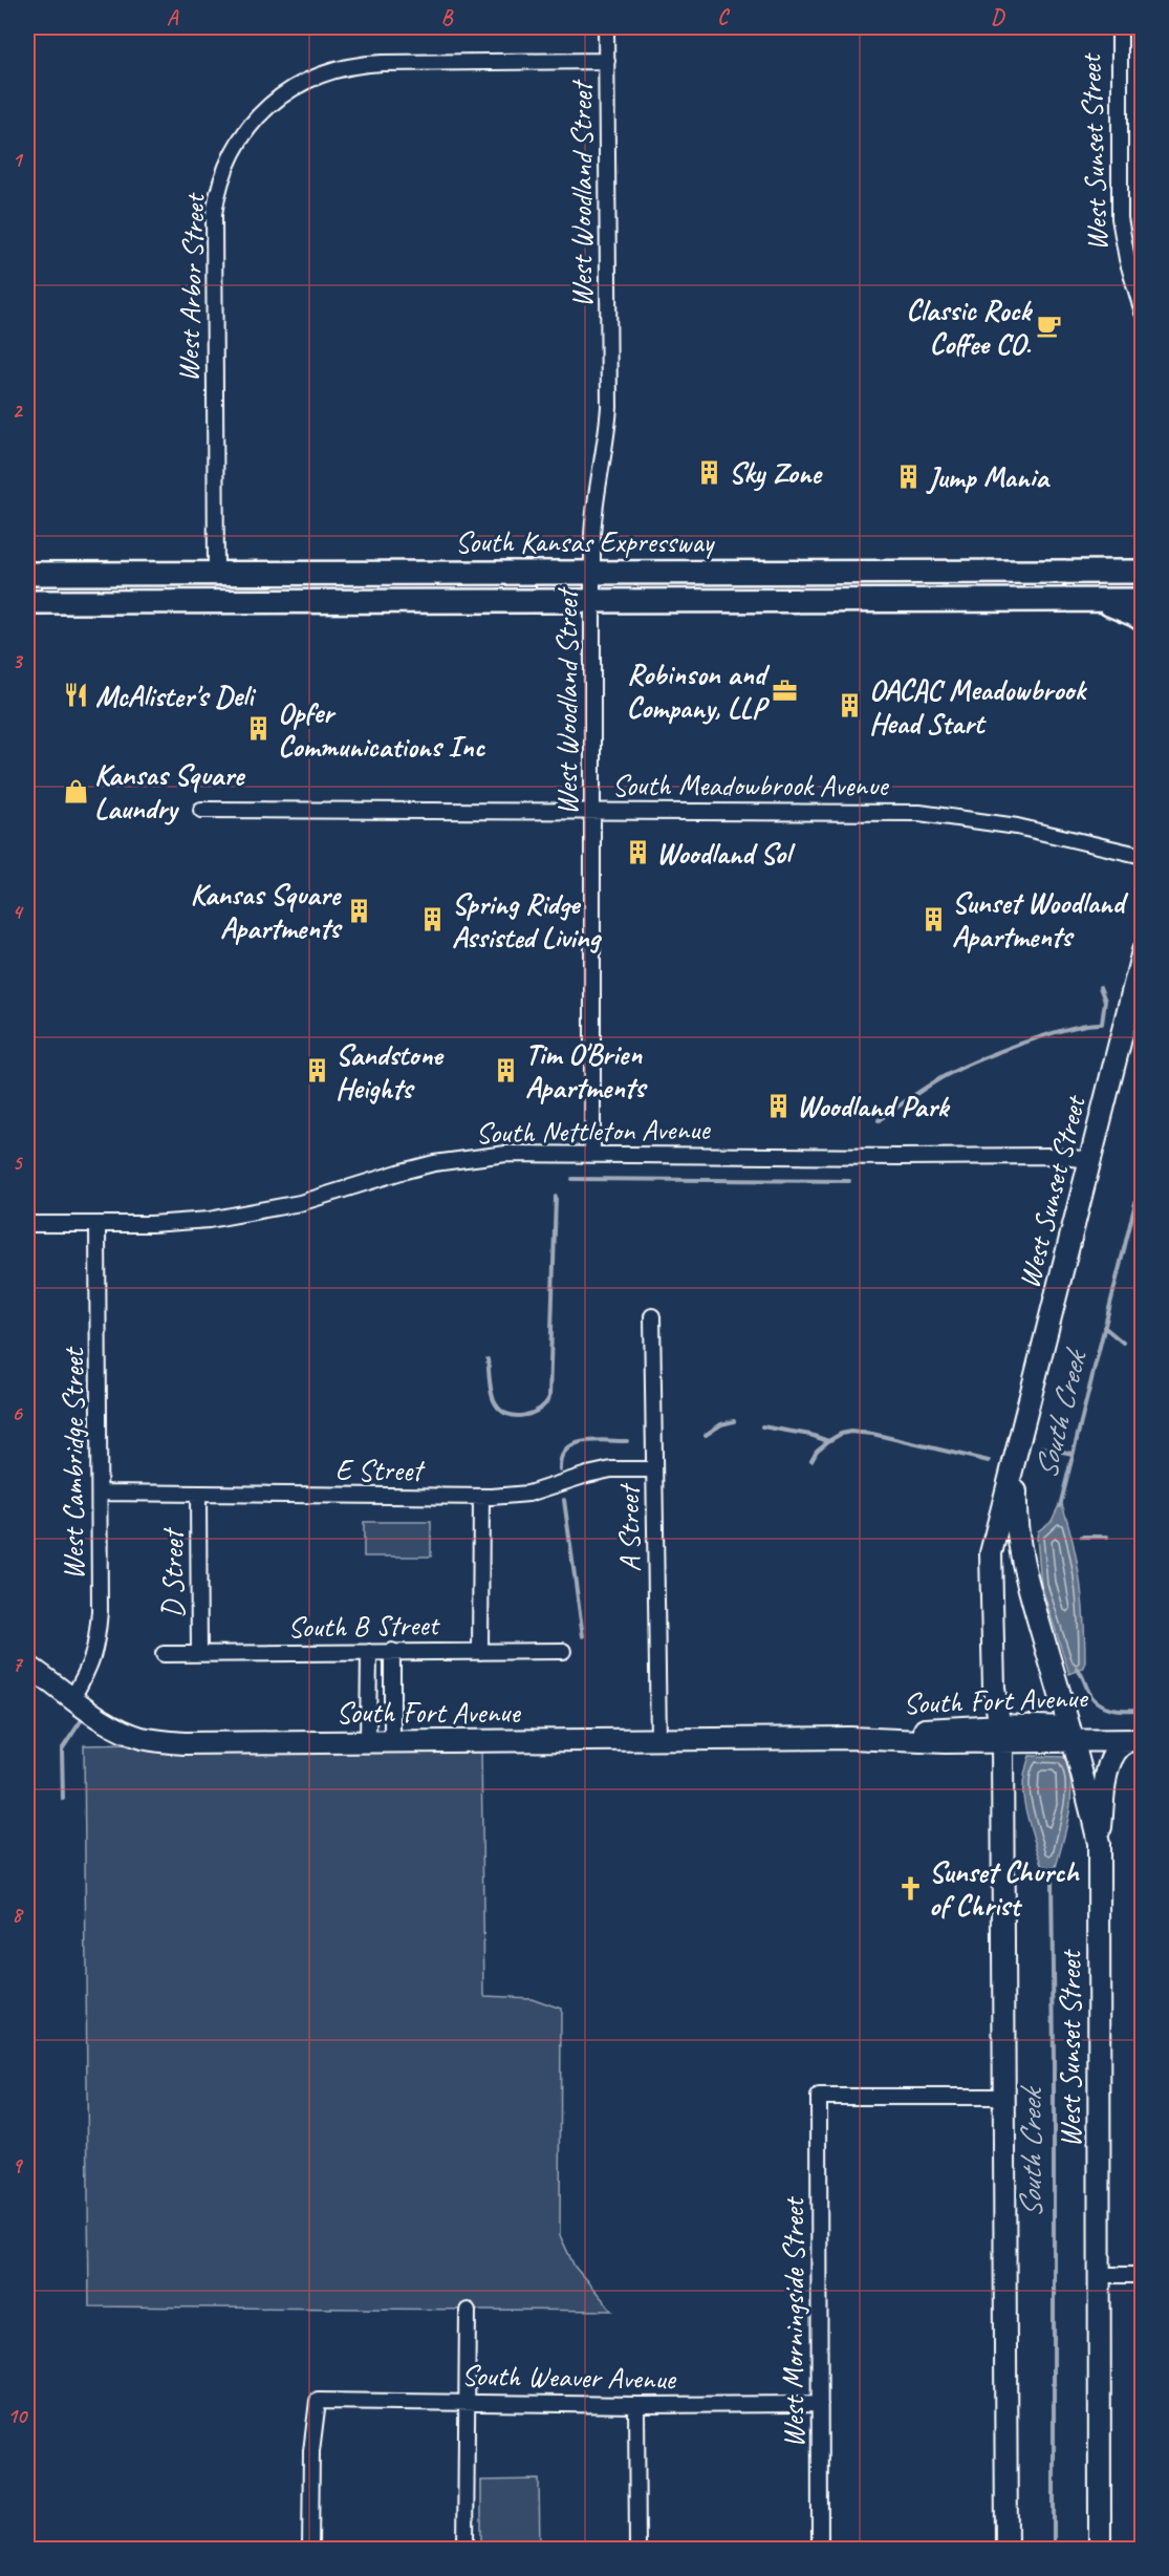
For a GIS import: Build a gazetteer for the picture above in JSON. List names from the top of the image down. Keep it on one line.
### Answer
{"streets":{"main road":["West Sunset Street","South Kansas Expressway","South Fort Avenue"],"street":["West Woodland Street","West Arbor Street","South Meadowbrook Avenue","South Nettleton Avenue","West Cambridge Street","E Street","A Street","D Street","South B Street","West Morningside Street","South Weaver Avenue"]},"crossings":[["West Sunset Street","South Nettleton Avenue"],["West Sunset Street","South Fort Avenue"],["West Sunset Street","West Morningside Street"],["West Woodland Street","West Arbor Street"],["West Woodland Street","South Kansas Expressway"],["West Woodland Street","South Meadowbrook Avenue"],["West Woodland Street","South Nettleton Avenue"],["West Arbor Street","South Kansas Expressway"],["South Nettleton Avenue","West Cambridge Street"],["West Cambridge Street","E Street"],["West Cambridge Street","South Fort Avenue"],["E Street","A Street"],["E Street","D Street"],["A Street","South Fort Avenue"],["D Street","South B Street"],["West Morningside Street","South Weaver Avenue"]],"water":["South Creek"],"places":{"cafe":["Classic Rock Coffee CO."],"building":["Sky Zone","Jump Mania","OACAC Meadowbrook Head Start","Opfer Communications Inc","Woodland Sol","Kansas Square Apartments","Sunset Woodland Apartments","Spring Ridge Assisted Living","Tim O'Brien Apartments","Sandstone Heights","Woodland Park"],"office":["Robinson and Company, LLP"],"restaurant":["McAlister's Deli"],"shop":["Kansas Square Laundry"],"church":["Sunset Church of Christ"]},"grid":{"columns":["A","B","C","D"],"rows":["1","2","3","4","5","6","7","8","9","10"]}}
